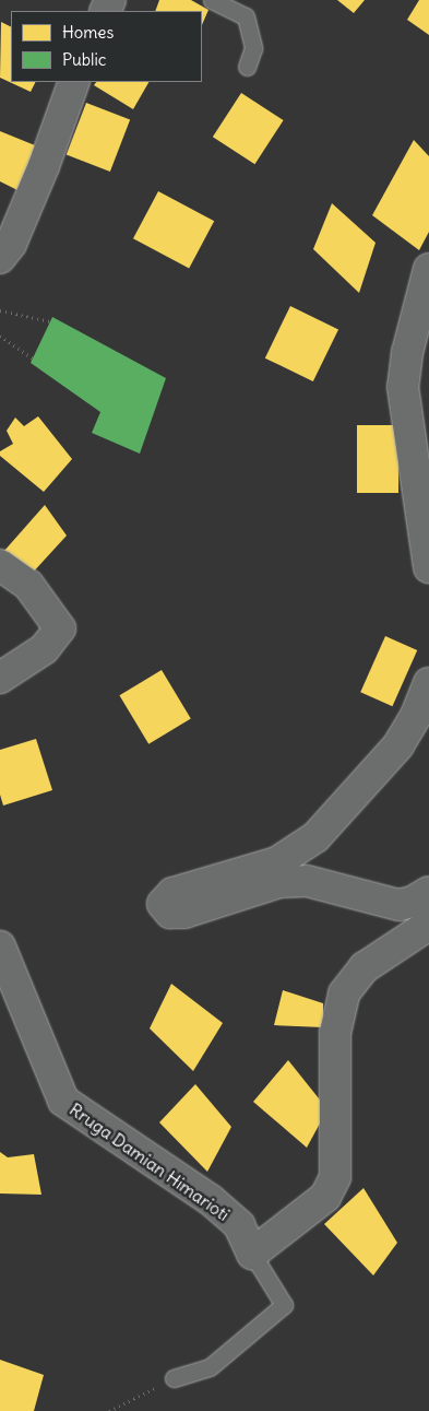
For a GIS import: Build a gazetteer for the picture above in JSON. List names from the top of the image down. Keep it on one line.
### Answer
{"streets":{"street":["Rruga Damian Himarioti"]},"legend":["Homes","Public"]}
